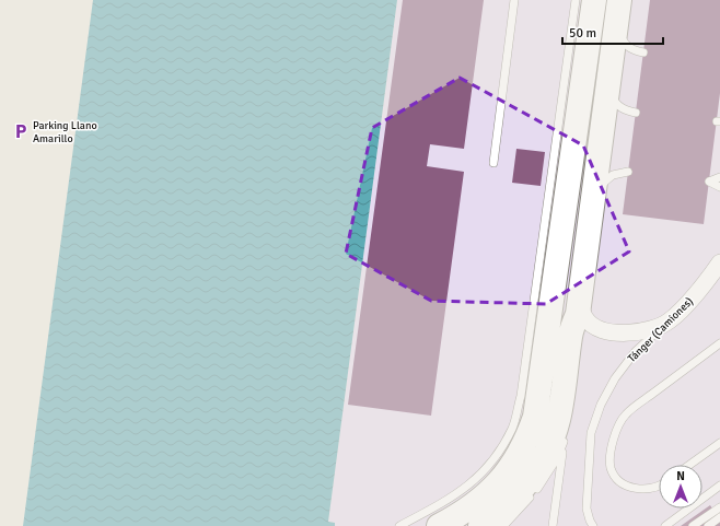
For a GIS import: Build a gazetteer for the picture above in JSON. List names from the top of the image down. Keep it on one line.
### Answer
{"streets":{"street":["Tánger (Camiones)"]},"places":{"parking":["Parking Llano Amarillo"]},"scale_bar":"50 m","north":"top"}
